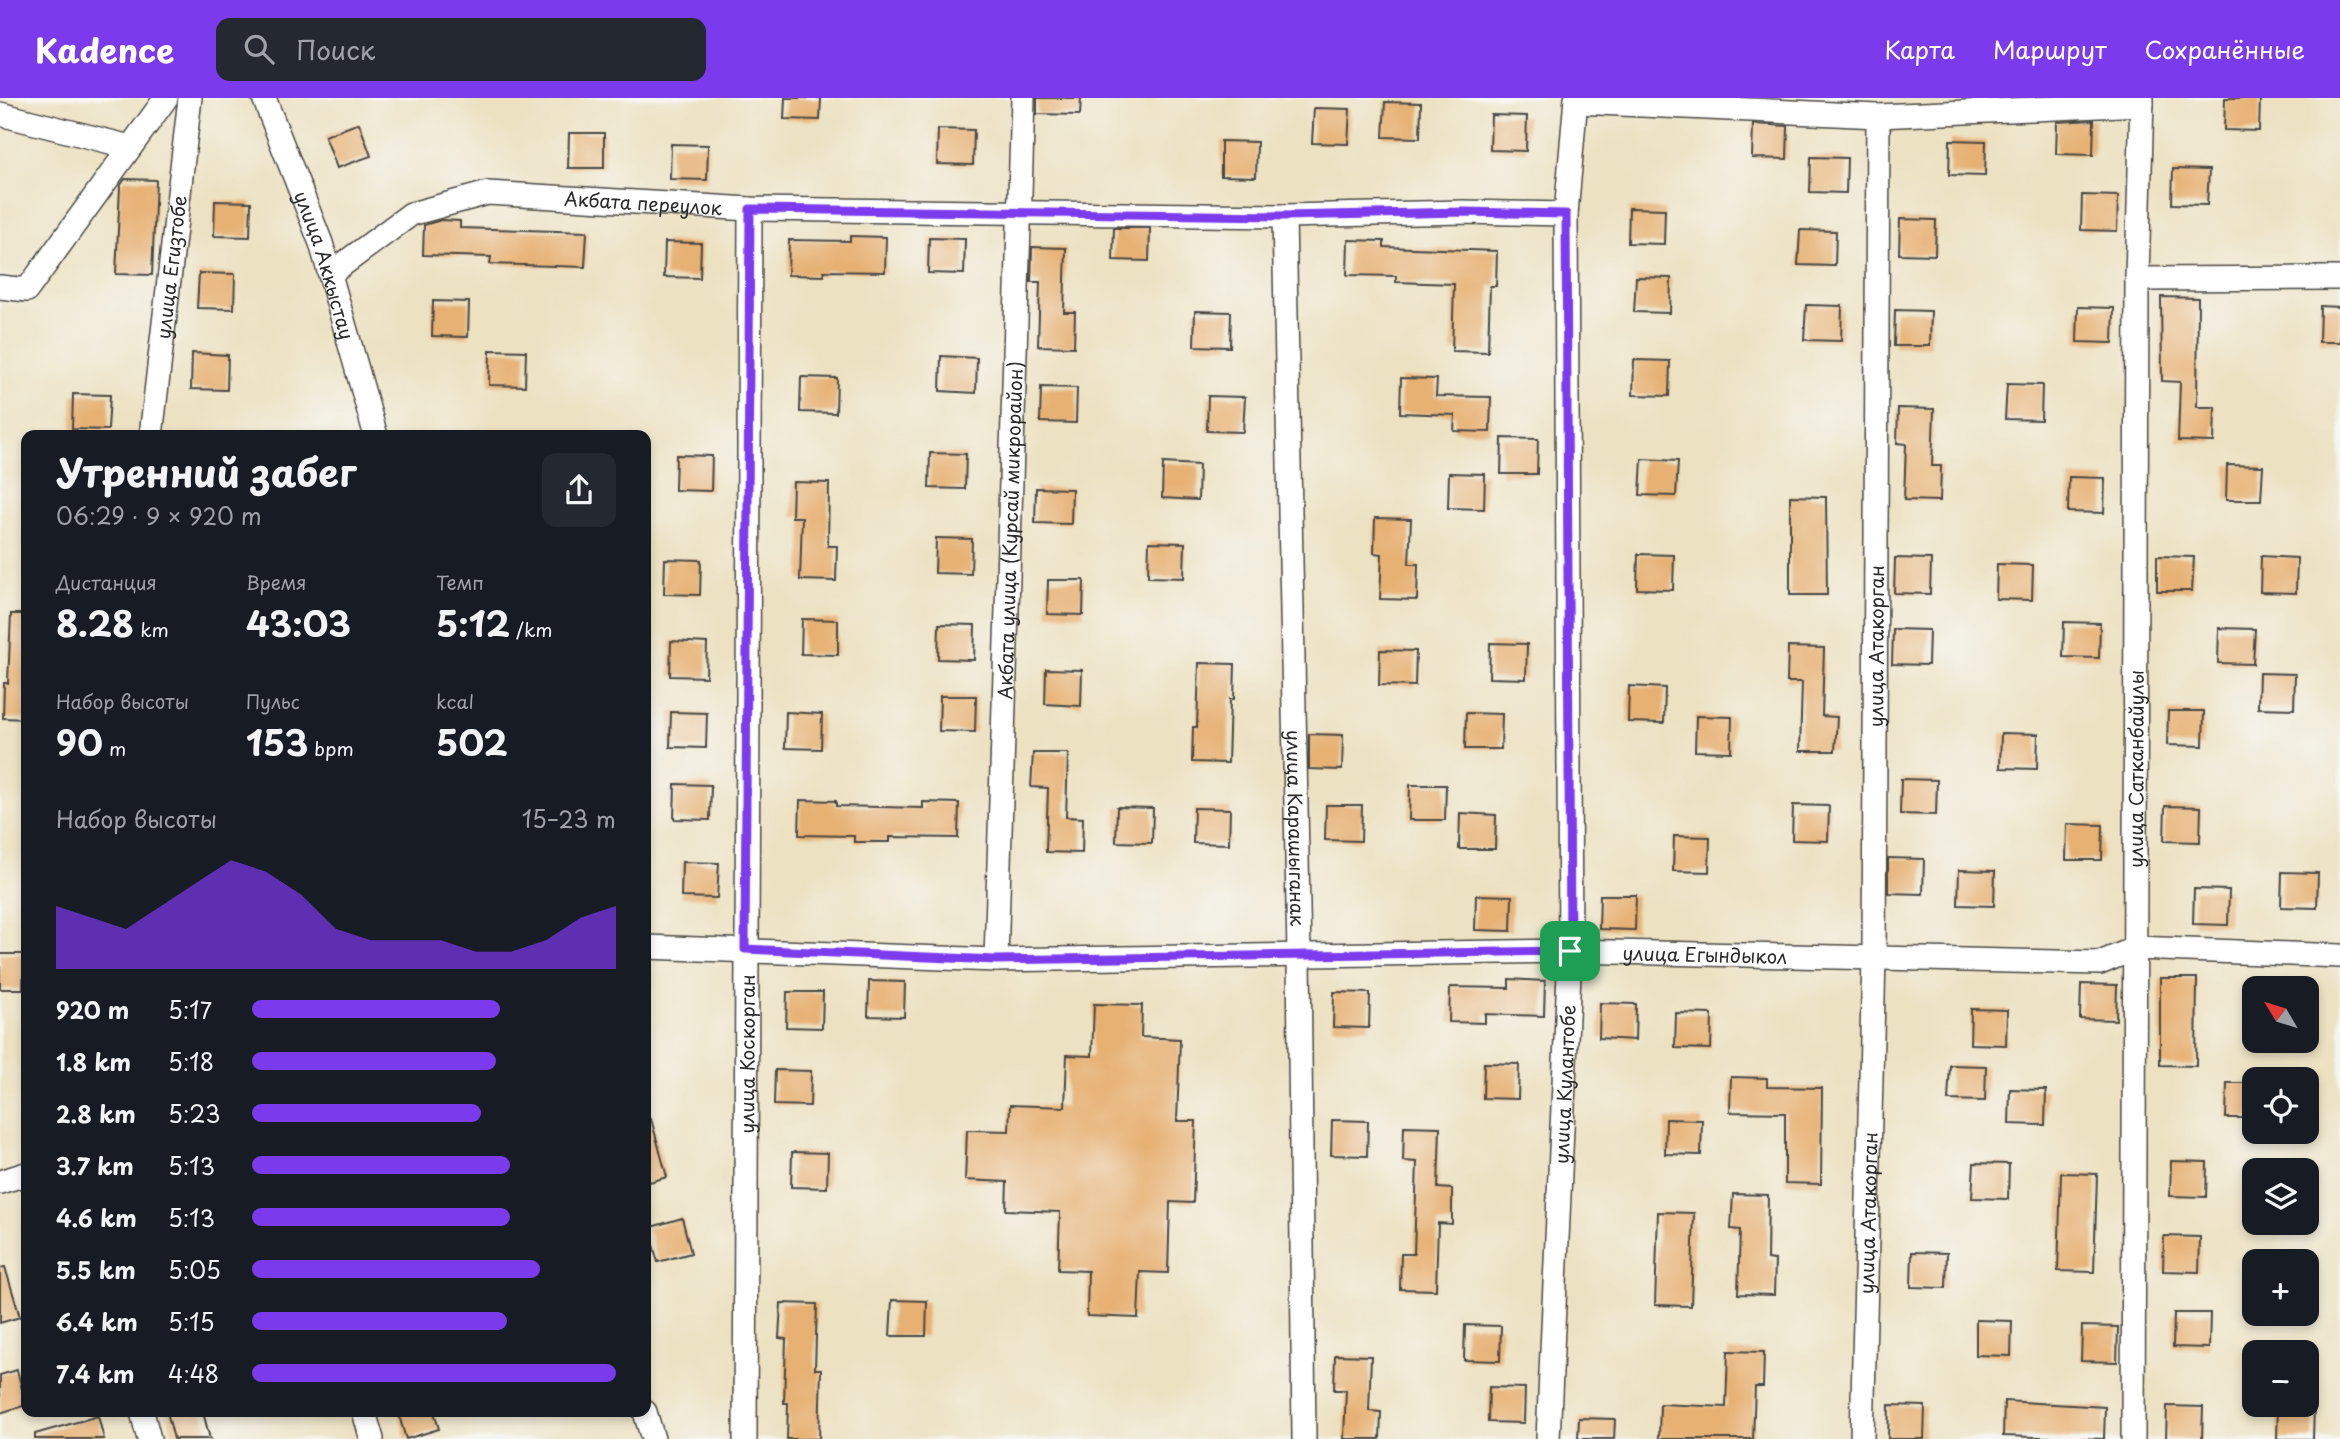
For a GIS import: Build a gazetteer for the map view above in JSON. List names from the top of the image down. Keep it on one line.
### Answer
{"streets":{"street":["Акбата переулок","улица Аккыстау","улица Егизтобе","Акбата улица (Курсай микрорайон)","улица Атакорган","улица Сатканбайулы","улица Карашыганак","улица Егындыкол","улица Коскорган","улица Кулантобе"]},"crossings":[["Акбата переулок","улица Аккыстау"],["Акбата переулок","Акбата улица (Курсай микрорайон)"],["Акбата переулок","улица Карашыганак"],["Акбата переулок","улица Коскорган"],["Акбата переулок","улица Кулантобе"],["Акбата улица (Курсай микрорайон)","улица Егындыкол"],["улица Атакорган","улица Егындыкол"],["улица Сатканбайулы","улица Егындыкол"],["улица Карашыганак","улица Егындыкол"],["улица Егындыкол","улица Коскорган"],["улица Егындыкол","улица Кулантобе"]],"north":"top left","page":{"header":"Kadence","search":"Поиск","nav":["Карта","Маршрут","Сохранённые"],"heading":["Утренний забег","06:29 · 9 × 920 m"],"stats":[["Дистанция","8.28 km"],["Время","43:03"],["Темп","5:12 /km"],["Набор высоты","90 m"],["Пульс","153 bpm"],["kcal","502"]],"chart":["Набор высоты","15–23 m"],"map_buttons":["+","−"],"list":[{"name":"920 m","note":"5:17"},{"name":"1.8 km","note":"5:18"},{"name":"2.8 km","note":"5:23"},{"name":"3.7 km","note":"5:13"},{"name":"4.6 km","note":"5:13"},{"name":"5.5 km","note":"5:05"},{"name":"6.4 km","note":"5:15"},{"name":"7.4 km","note":"4:48"}]}}
